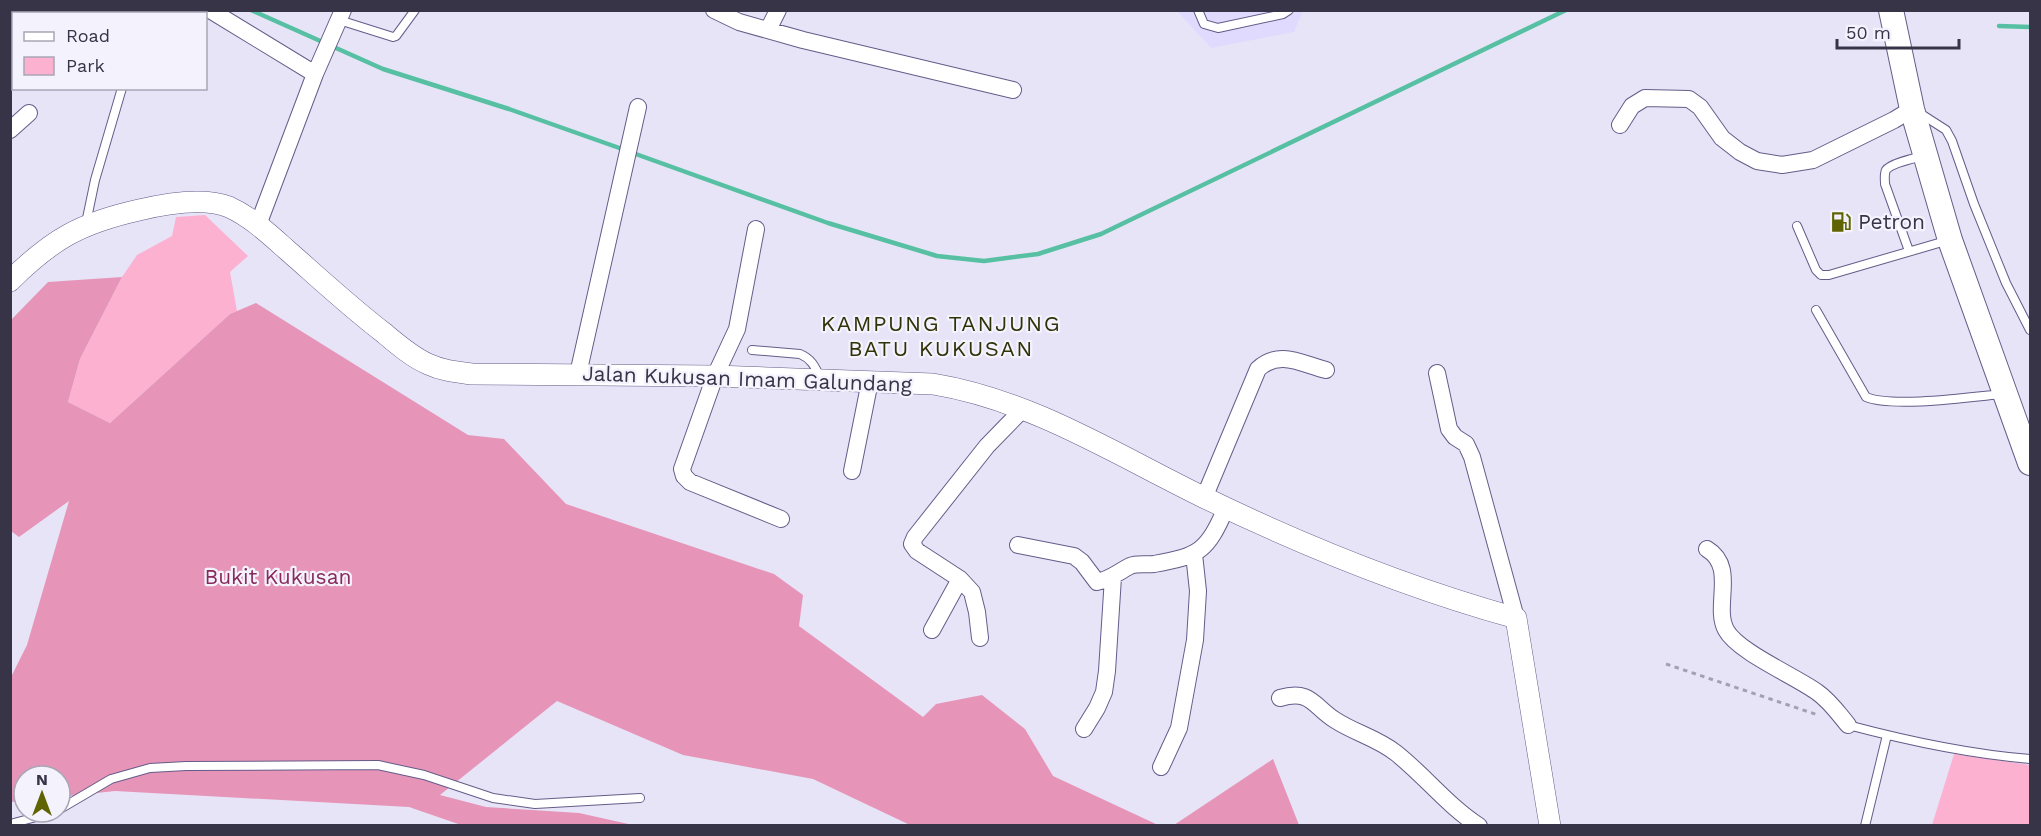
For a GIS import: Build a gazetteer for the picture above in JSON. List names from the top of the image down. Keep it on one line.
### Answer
{"streets":{"street":["Jalan Kukusan Imam Galundang"]},"districts":["KAMPUNG TANJUNG BATU KUKUSAN"],"parks":["Bukit Kukusan"],"places":{"fuel station":["Petron"]},"legend":["Road","Park"],"scale_bar":"50 m","north":"top"}
